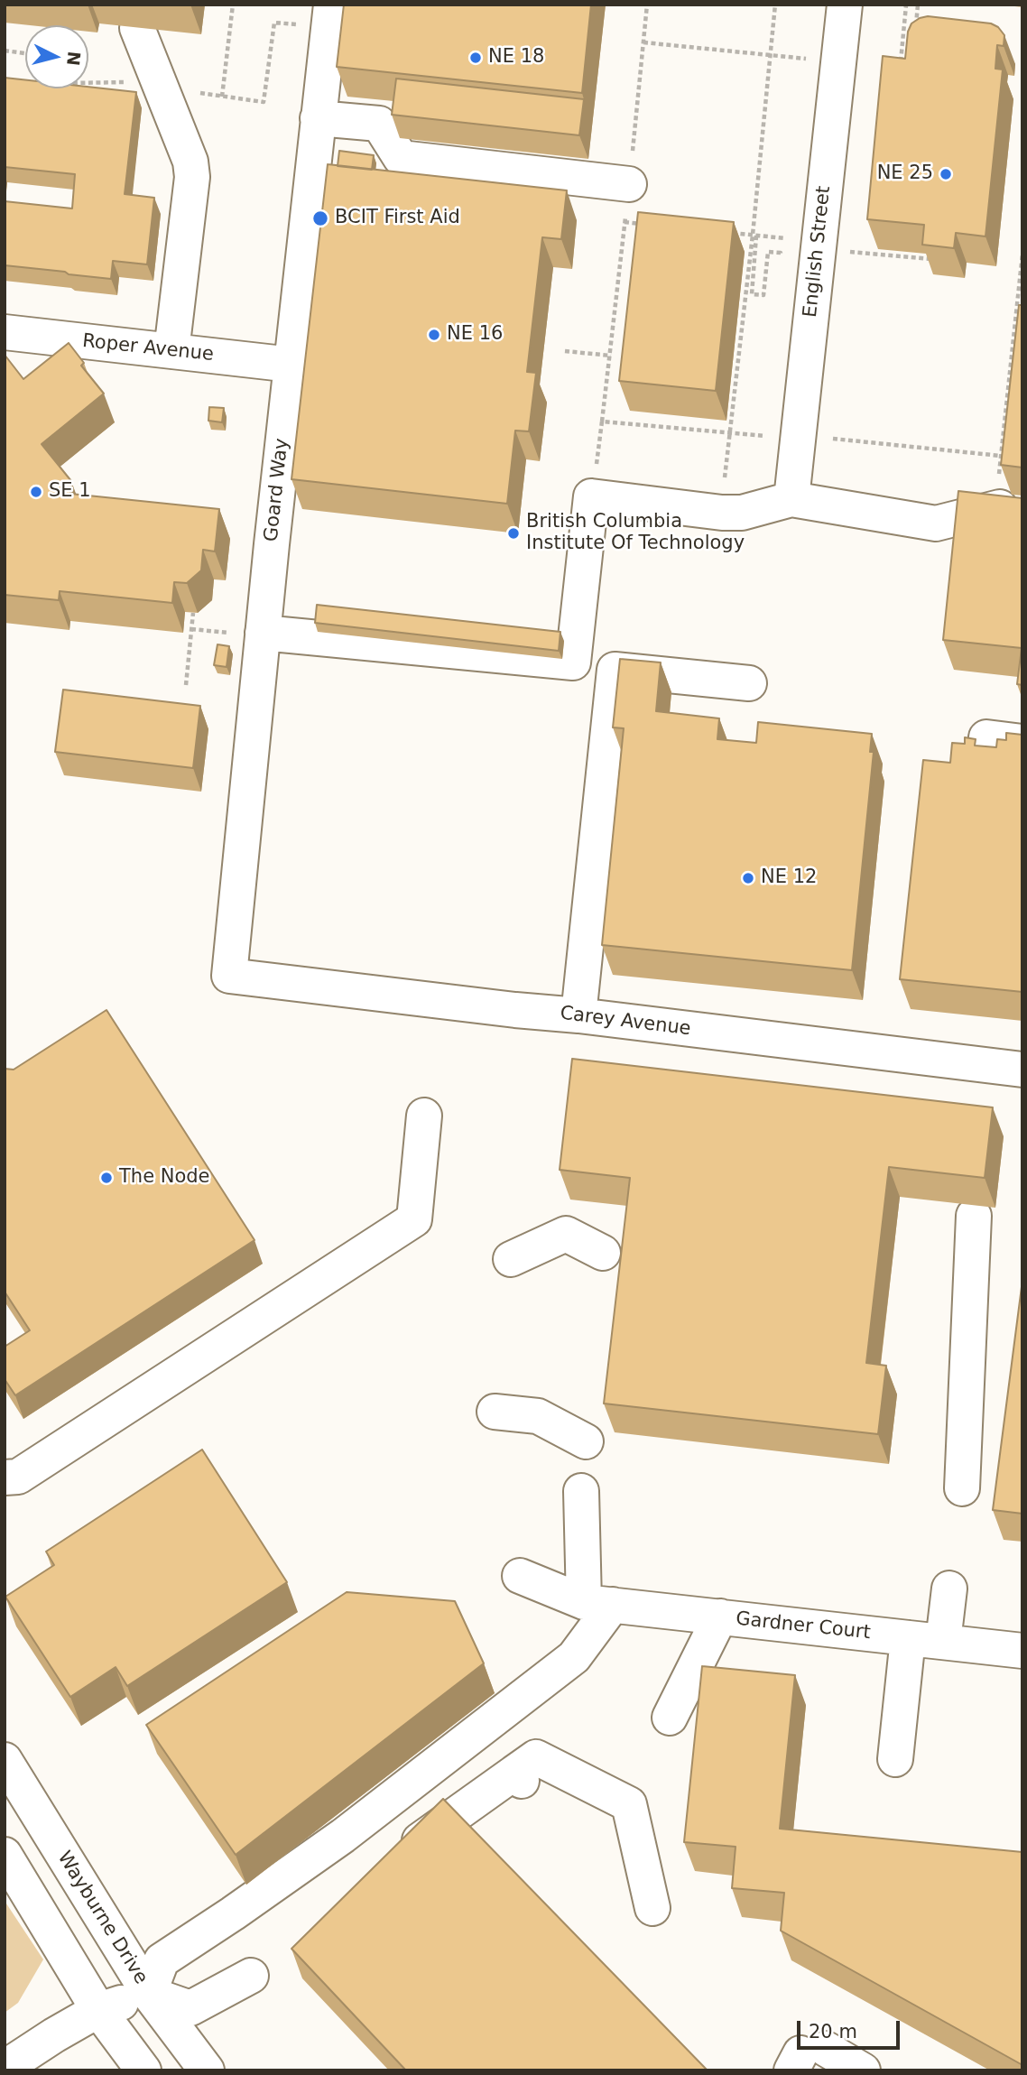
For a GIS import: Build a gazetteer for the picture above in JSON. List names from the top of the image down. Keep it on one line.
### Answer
{"streets":{"street":["English Street","Roper Avenue","Goard Way","Carey Avenue","Gardner Court","Wayburne Drive"]},"crossings":[["Roper Avenue","Goard Way"],["Goard Way","Carey Avenue"]],"places":["NE 18","NE 25","BCIT First Aid","NE 16","SE 1","British Columbia Institute Of Technology","NE 12","The Node"],"scale_bar":"20 m","north":"right"}
